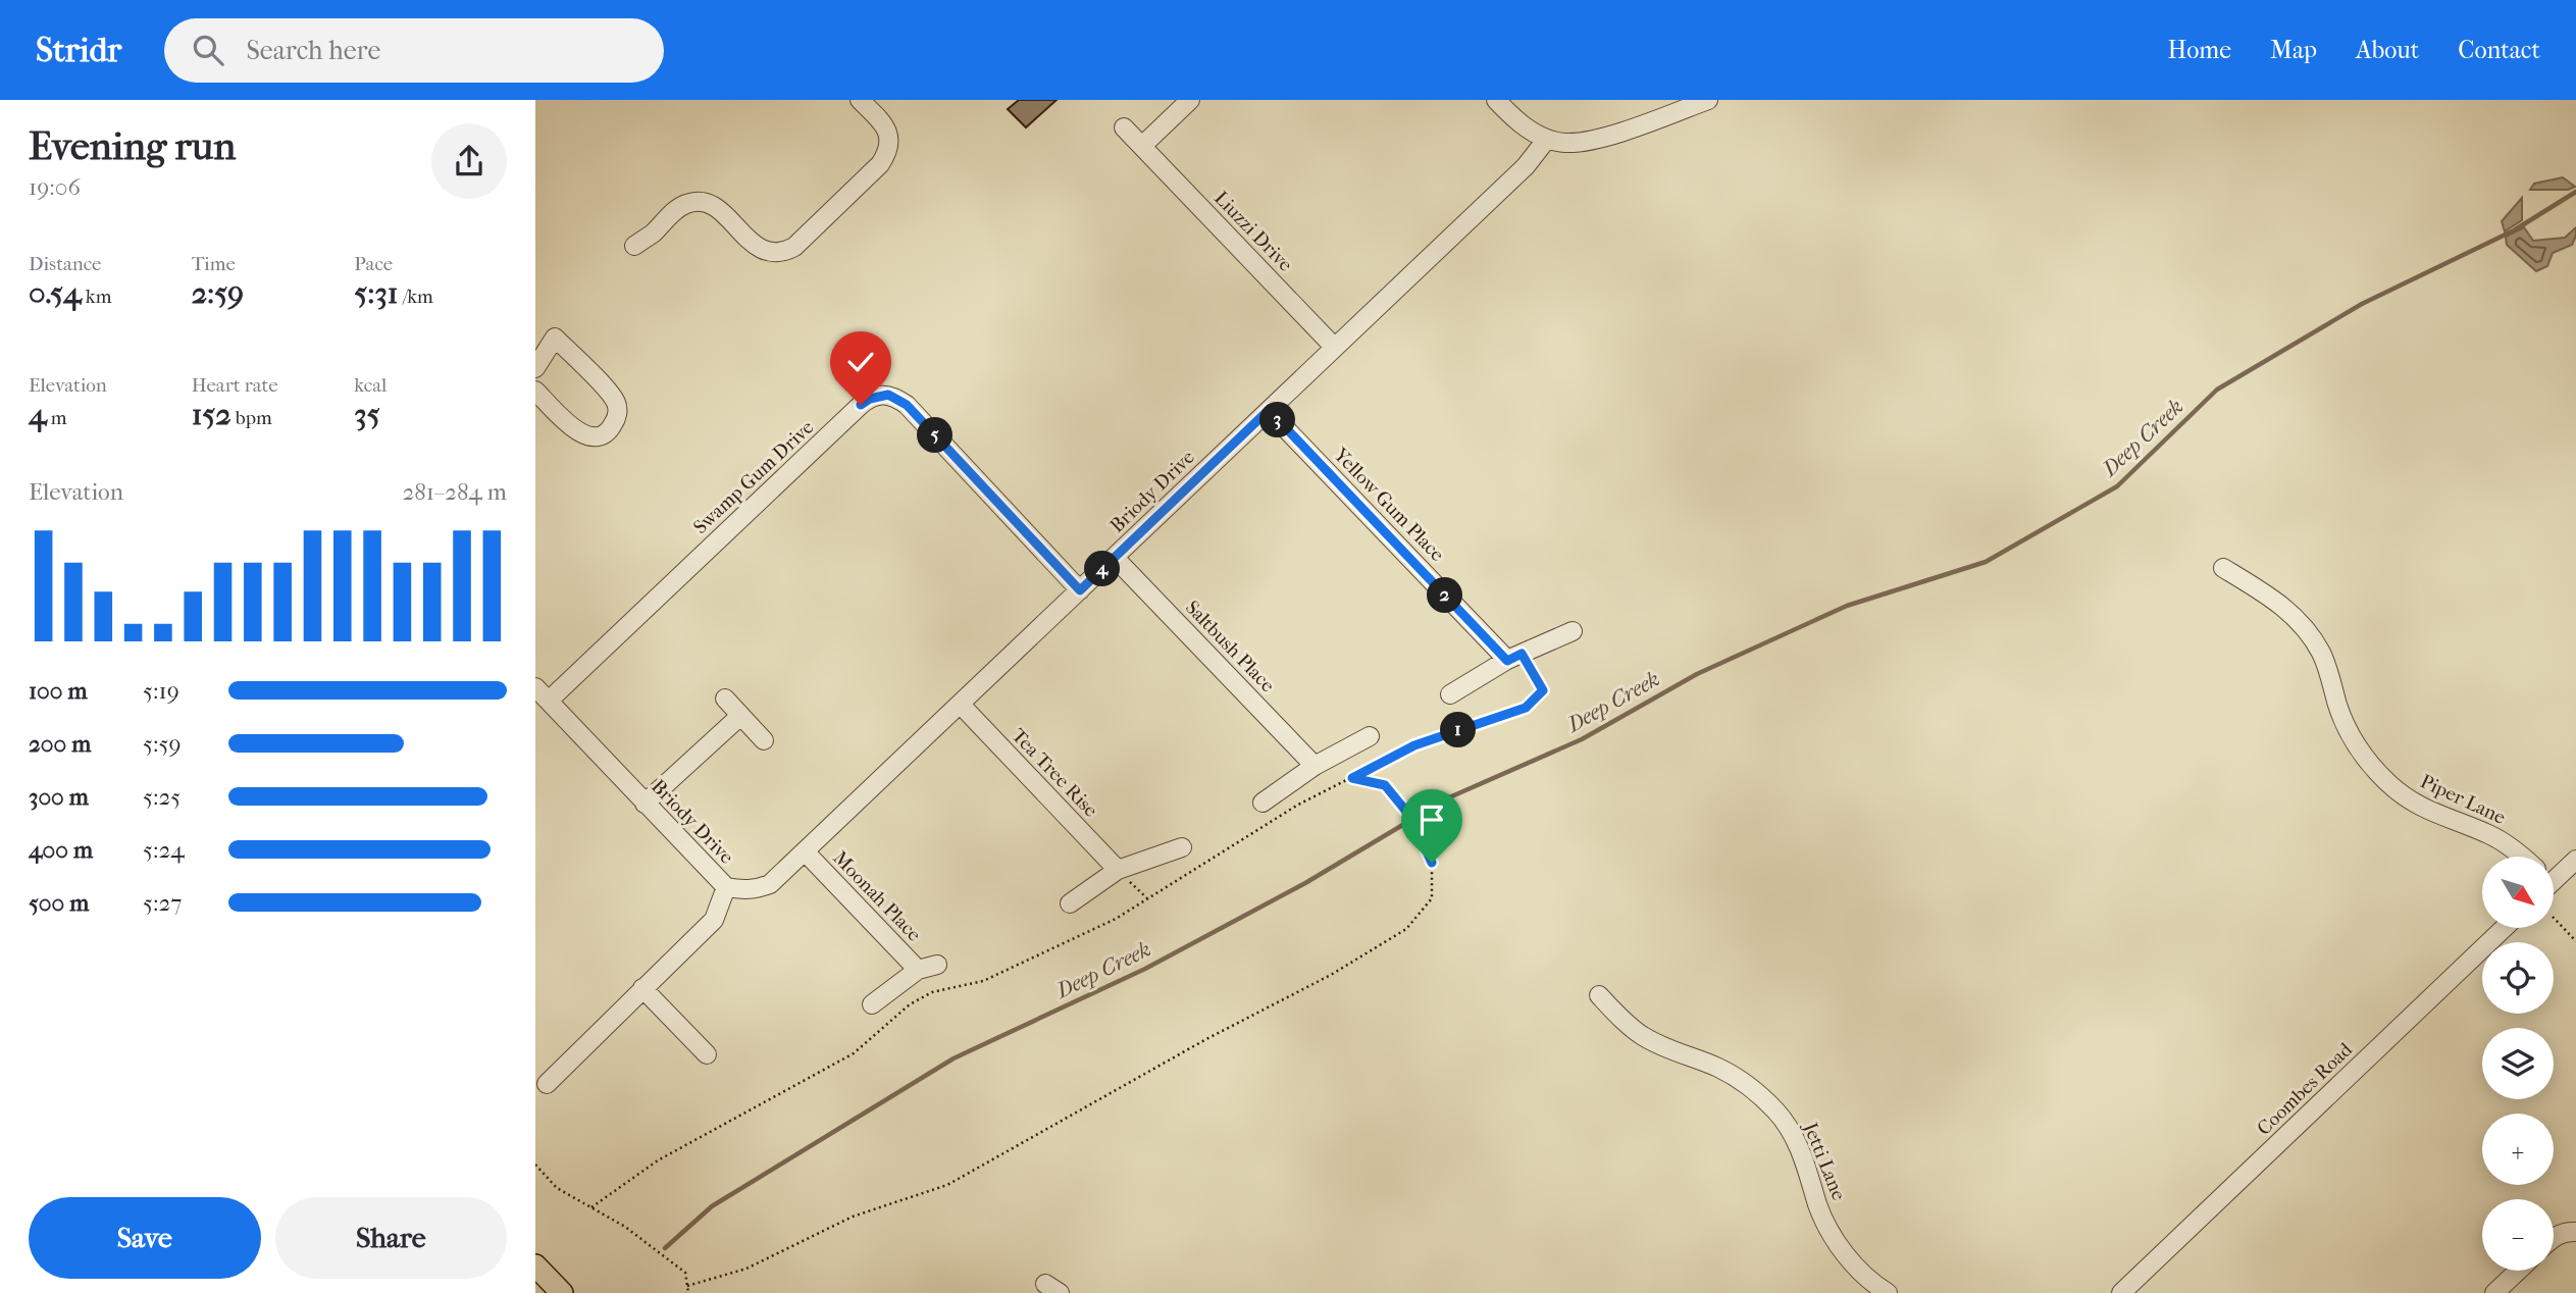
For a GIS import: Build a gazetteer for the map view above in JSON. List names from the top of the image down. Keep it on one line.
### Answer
{"streets":{"street":["Liuzzi Drive","Swamp Gum Drive","Briody Drive","Yellow Gum Place","Saltbush Place","Tea Tree Rise","Piper Lane","Moonah Place","Coombes Road","Jetti Lane"]},"crossings":[["Liuzzi Drive","Briody Drive"],["Swamp Gum Drive","Briody Drive"],["Briody Drive","Yellow Gum Place"],["Briody Drive","Saltbush Place"],["Briody Drive","Tea Tree Rise"],["Briody Drive","Moonah Place"]],"water":["Deep Creek"],"north":"bottom right","page":{"header":"Stridr","search":"Search here","nav":["Home","Map","About","Contact"],"heading":["Evening run","19:06"],"stats":[["Distance","0.54 km"],["Time","2:59"],["Pace","5:31 /km"],["Elevation","4 m"],["Heart rate","152 bpm"],["kcal","35"]],"pins":["3","5","4","2","1"],"chart":["Elevation","281–284 m"],"list":[{"name":"100 m","note":"5:19"},{"name":"200 m","note":"5:59"},{"name":"300 m","note":"5:25"},{"name":"400 m","note":"5:24"},{"name":"500 m","note":"5:27"}],"map_buttons":["+","−"],"buttons":["Save","Share"]}}
